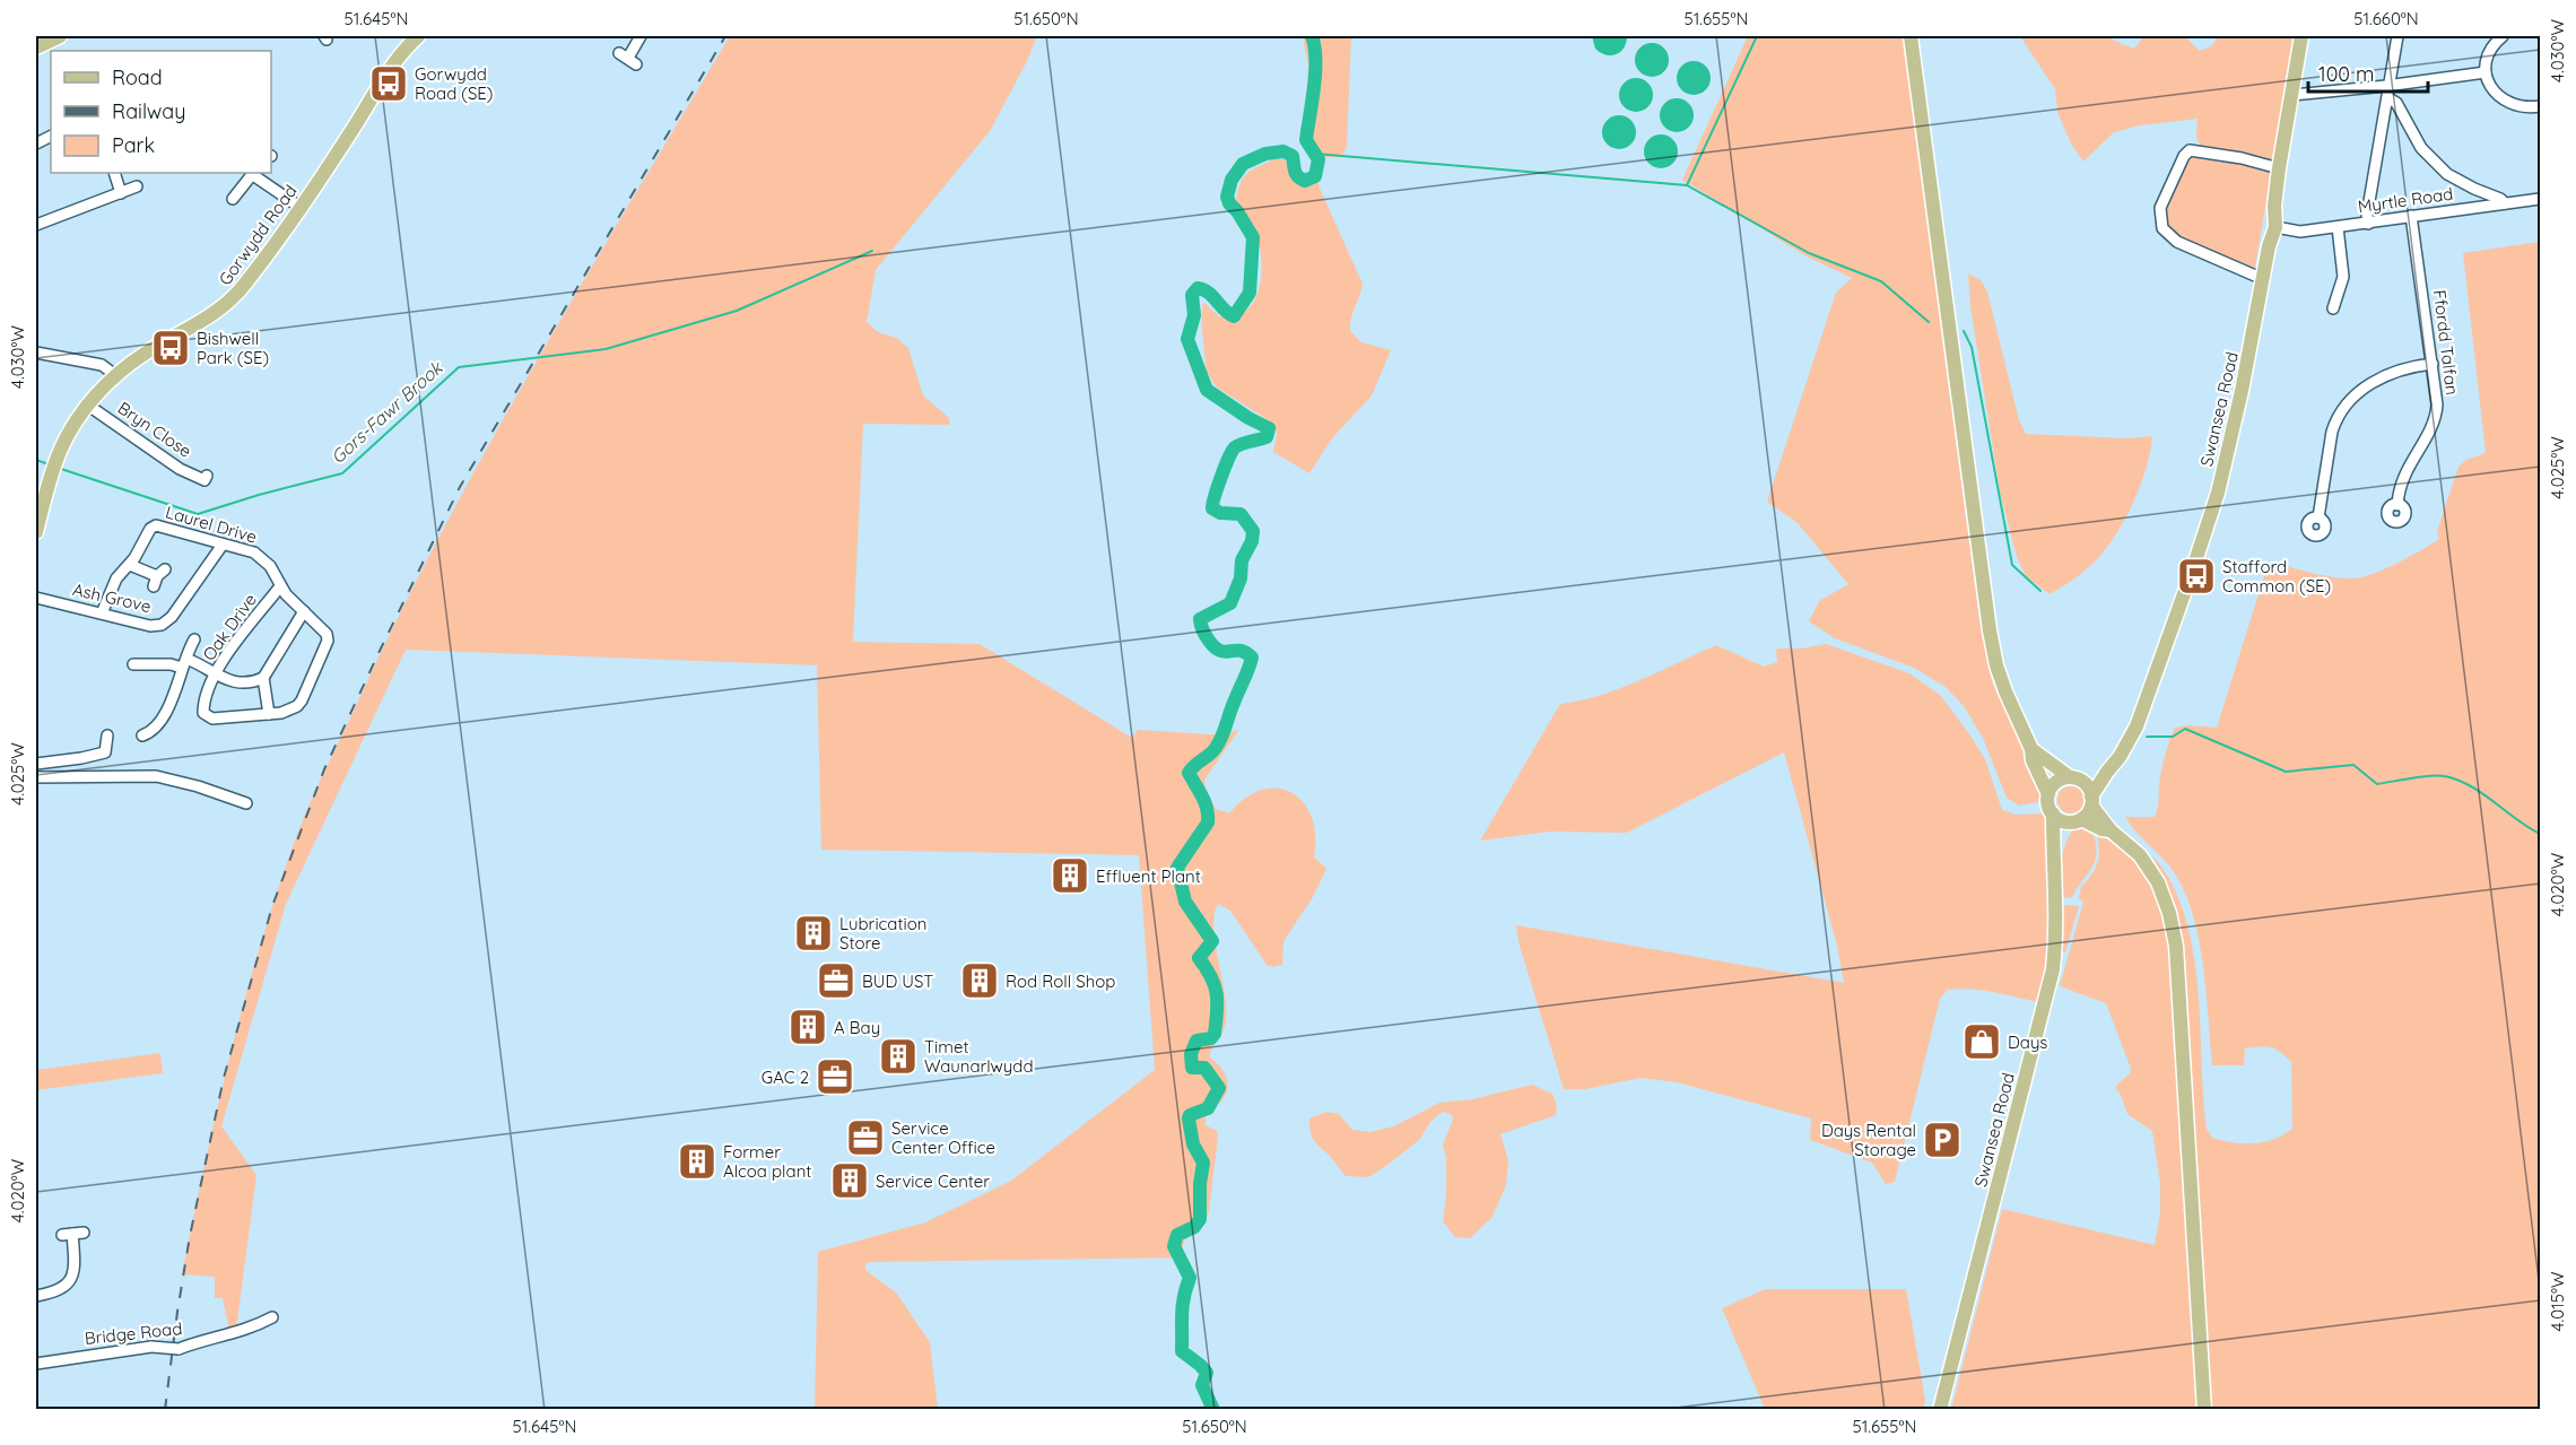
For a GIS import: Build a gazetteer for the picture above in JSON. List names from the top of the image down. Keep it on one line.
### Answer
{"streets":{"main road":["Gorwydd Road","Swansea Road"],"street":["Myrtle Road","Ffordd Talfan","Bryn Close","Laurel Drive","Ash Grove","Oak Drive","Bridge Road"]},"crossings":[["Myrtle Road","Ffordd Talfan"],["Myrtle Road","Swansea Road"],["Gorwydd Road","Bryn Close"],["Laurel Drive","Ash Grove"],["Laurel Drive","Oak Drive"]],"water":["Gors-Fawr Brook"],"places":{"bus stop":["Gorwydd Road (SE)","Bishwell Park (SE)","Stafford Common (SE)"],"building":["Effluent Plant","Lubrication Store","Rod Roll Shop","A Bay","Timet Waunarlwydd","Former Alcoa plant","Service Center"],"office":["BUD UST","GAC 2","Service Center Office"],"shop":["Days"],"parking":["Days Rental Storage"]},"legend":["Road","Railway","Park"],"scale_bar":"100 m","coordinates":["51.645°N","51.650°N","51.655°N","51.660°N","4.030°W","4.025°W","4.020°W","4.015°W"]}
